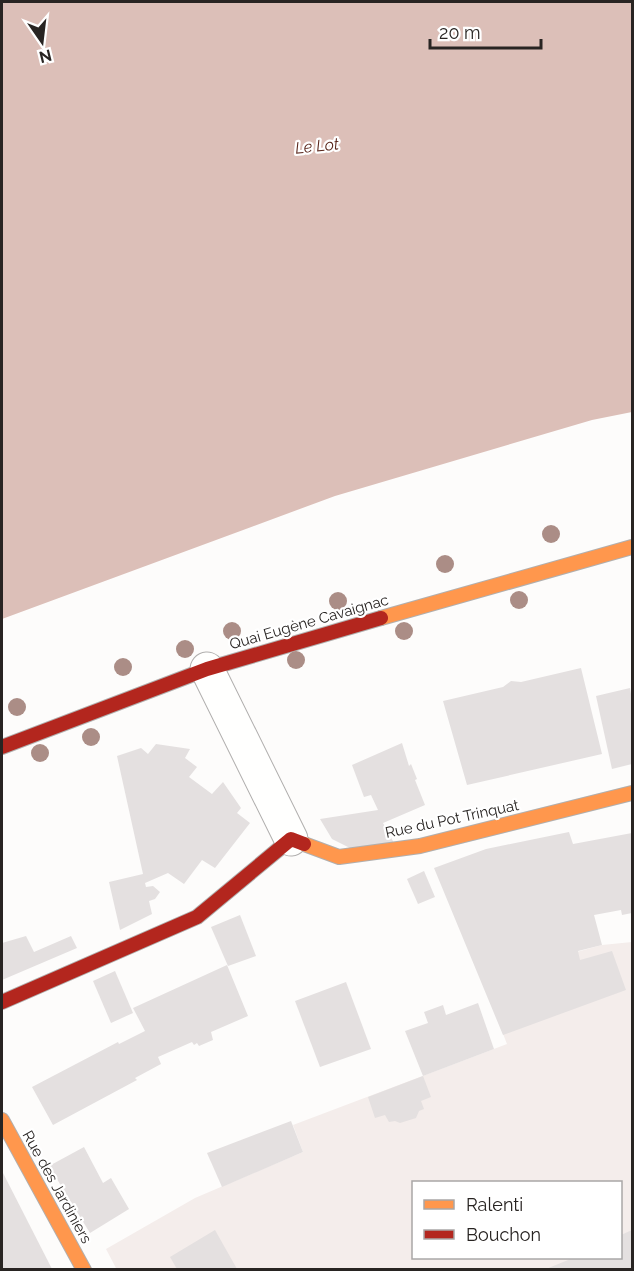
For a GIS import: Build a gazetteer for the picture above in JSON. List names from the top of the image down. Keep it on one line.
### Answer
{"streets":{"street":["Quai Eugène Cavaignac","Rue du Pot Trinquat","Rue des Jardiniers"]},"water":["Le Lot"],"legend":["Ralenti","Bouchon"],"scale_bar":"20 m","north":"bottom"}
